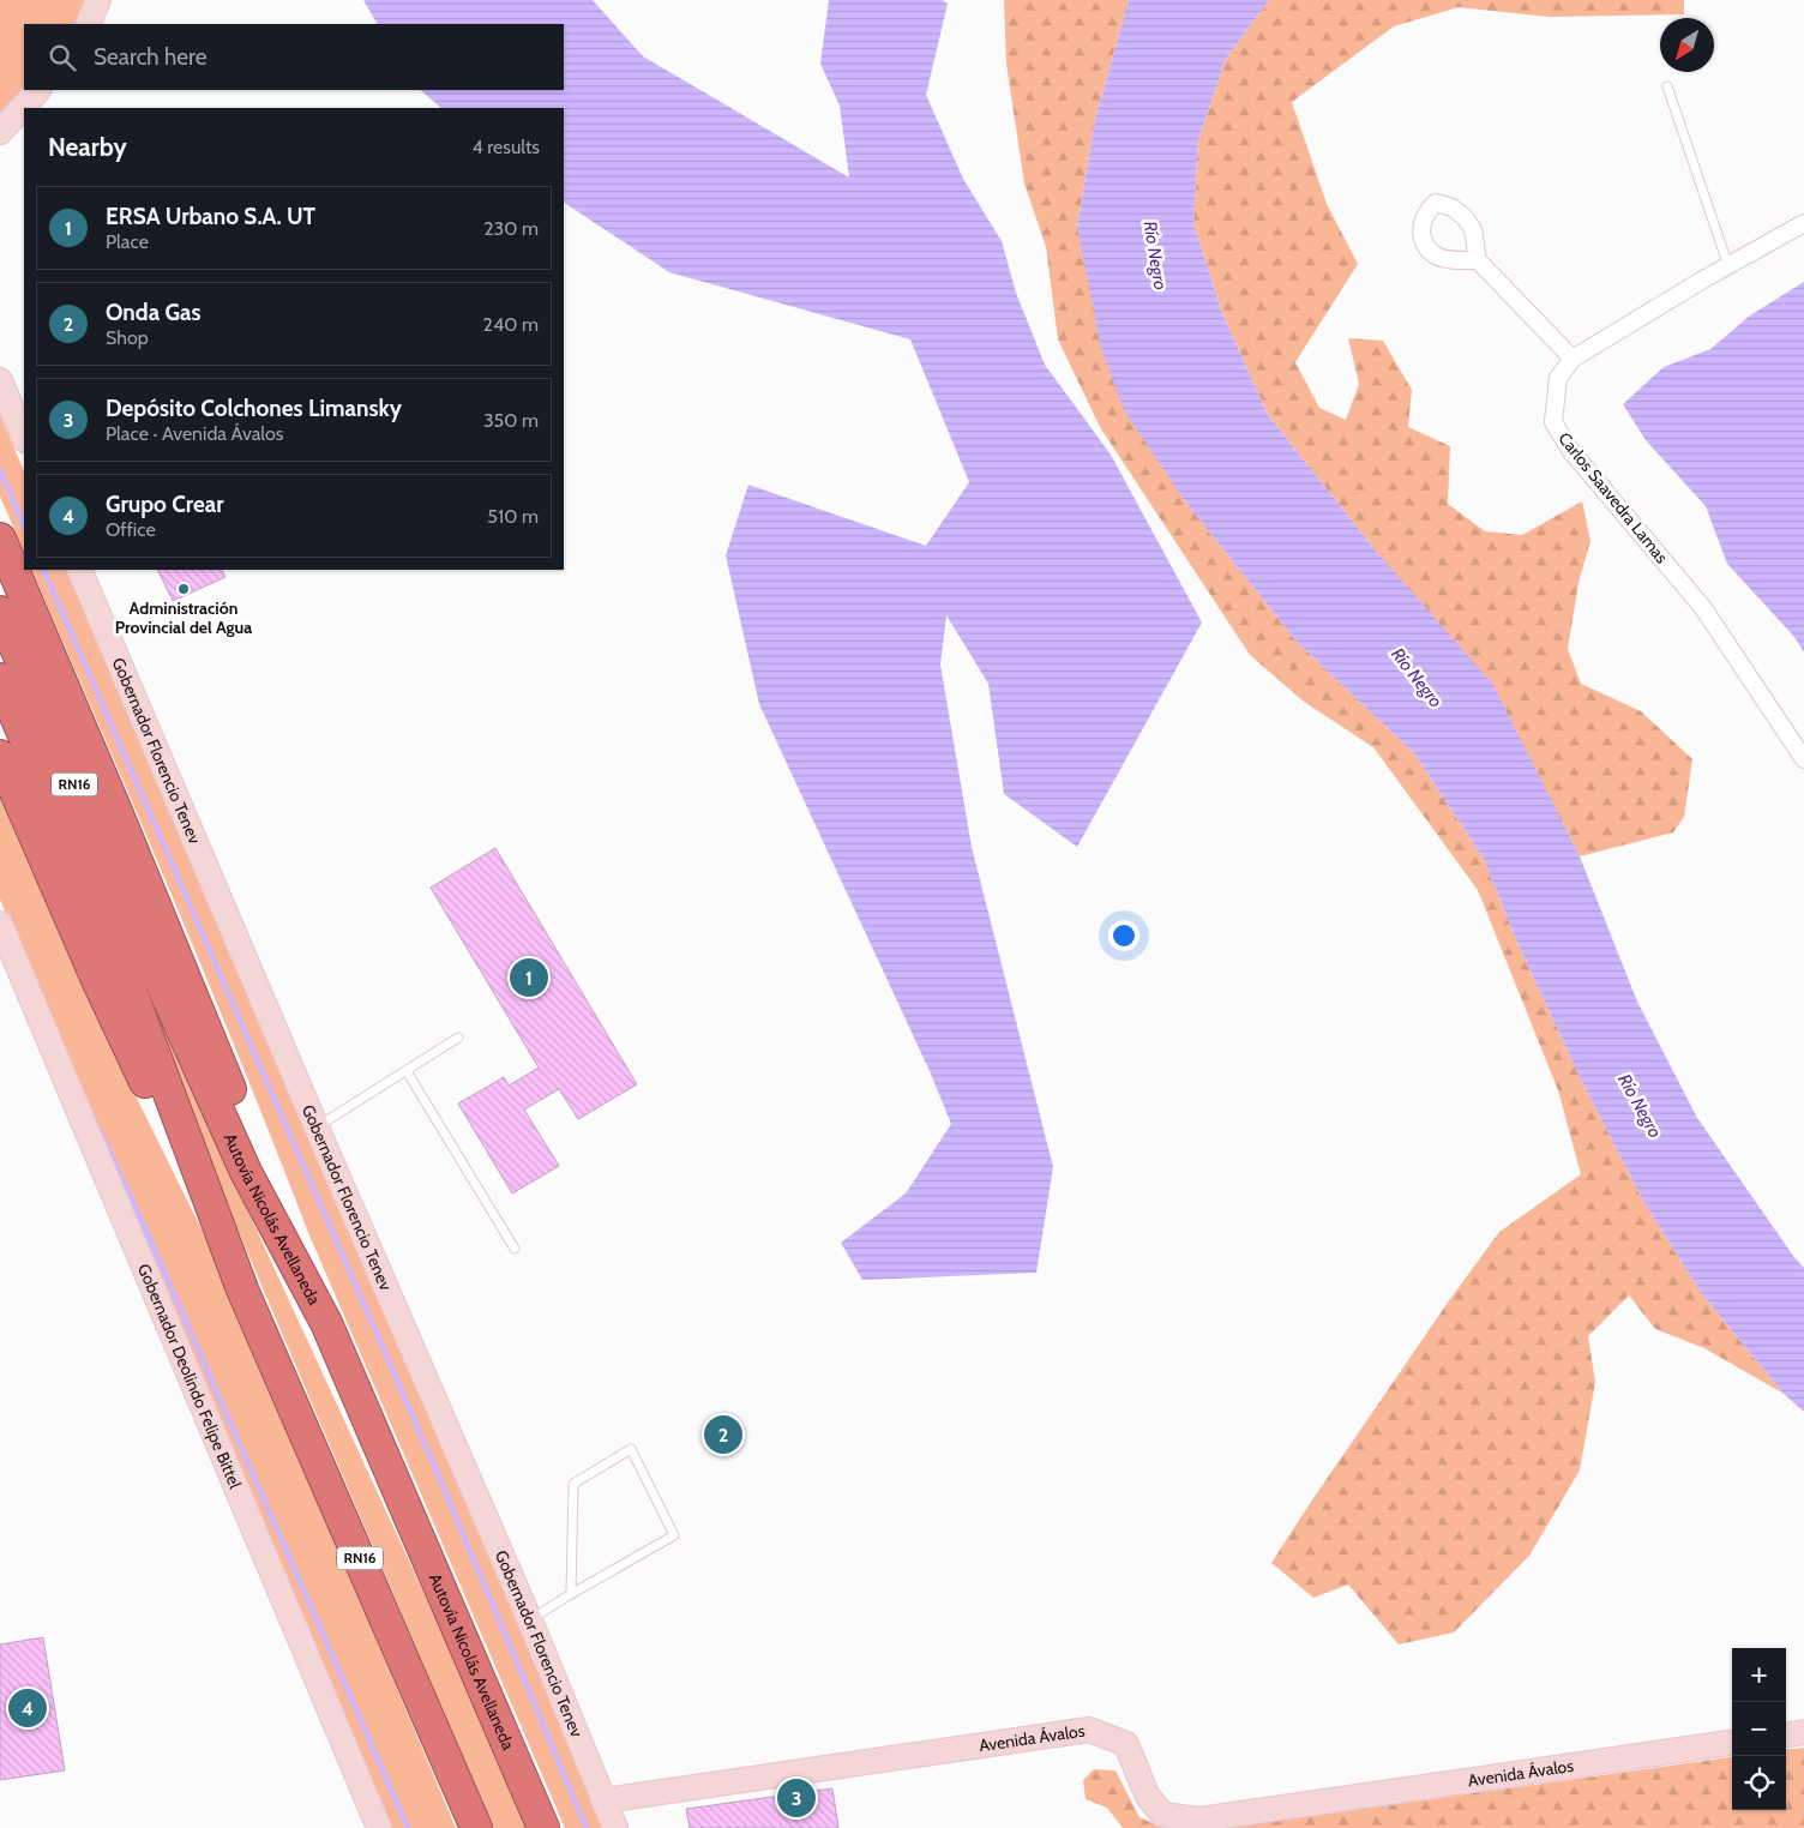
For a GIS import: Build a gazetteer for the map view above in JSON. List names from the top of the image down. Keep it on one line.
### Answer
{"streets":{"highway":["RN16","Autovía Nicolás Avellaneda"],"street":["Carlos Saavedra Lamas","Gobernador Florencio Tenev","Gobernador Deolindo Felipe Bittel","Avenida Ávalos"]},"crossings":[["Gobernador Florencio Tenev","Avenida Ávalos"]],"water":["Río Negro"],"places":["Administración Provincial del Agua"],"north":"bottom left","page":{"search":"Search here","heading":["Nearby","4 results"],"list":[{"mark":"1","name":"ERSA Urbano S.A. UT","note":"Place","value":"230 m"},{"mark":"2","name":"Onda Gas","note":"Shop","value":"240 m"},{"mark":"3","name":"Depósito Colchones Limansky","note":"Place · Avenida Ávalos","value":"350 m"},{"mark":"4","name":"Grupo Crear","note":"Office","value":"510 m"}],"pins":["1","2","4","3"],"map_buttons":["+","−"]}}
